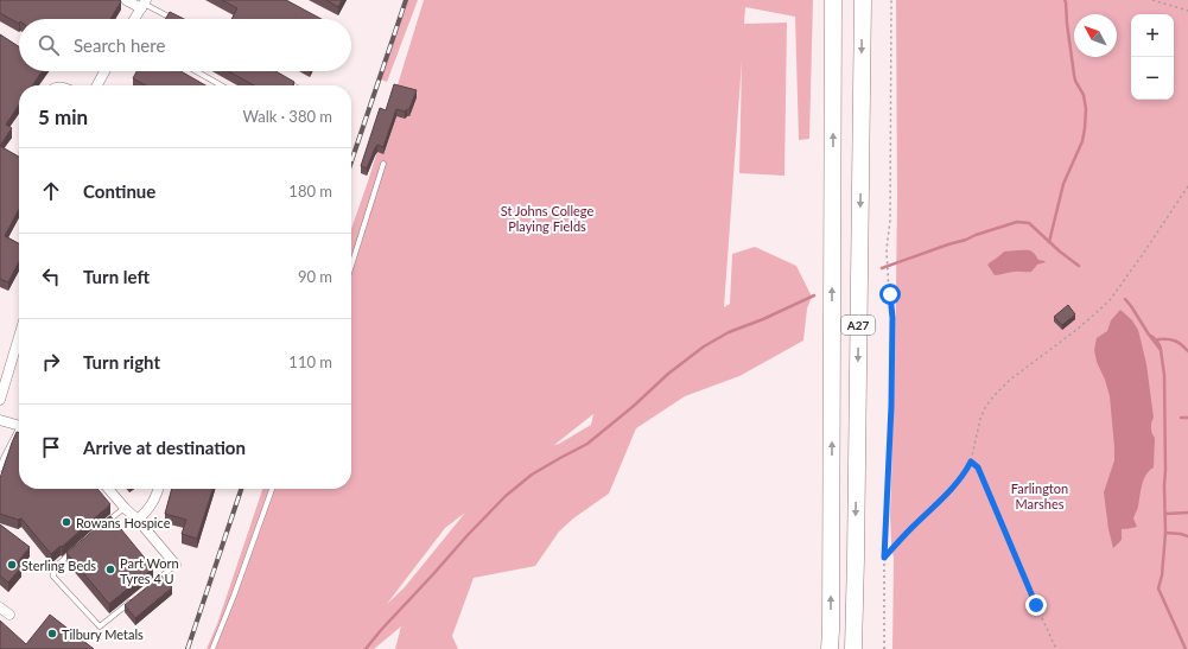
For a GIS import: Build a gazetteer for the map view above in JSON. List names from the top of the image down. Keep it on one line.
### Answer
{"streets":{"highway":["A27"]},"parks":["St Johns College Playing Fields","Farlington Marshes"],"places":["Rowans Hospice","Sterling Beds","Part Worn Tyres 4 U","Tilbury Metals"],"north":"top left","page":{"map_buttons":["+","−"],"search":"Search here","heading":["5 min","Walk · 380 m"],"list":[["Continue","180 m"],["Turn left","90 m"],["Turn right","110 m"],"Arrive at destination"]}}
